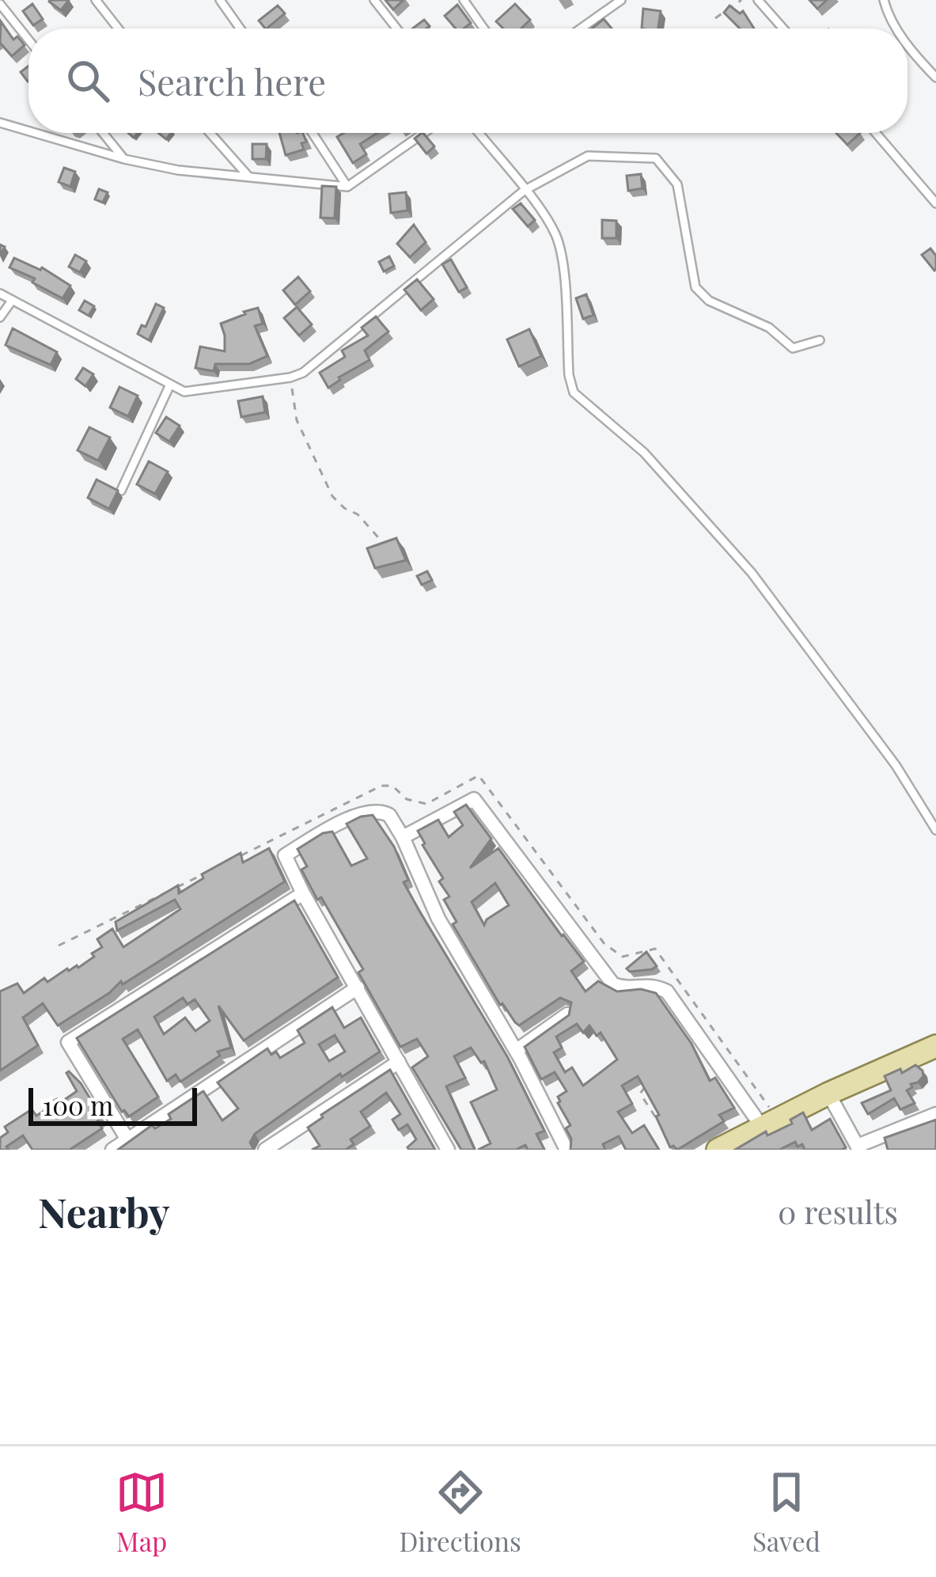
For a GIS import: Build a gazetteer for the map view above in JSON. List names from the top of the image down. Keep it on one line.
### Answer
{"scale_bar":"100 m","page":{"search":"Search here","scale":"100 m","heading":["Nearby","0 results"],"nav":["Map","Directions","Saved"]}}
